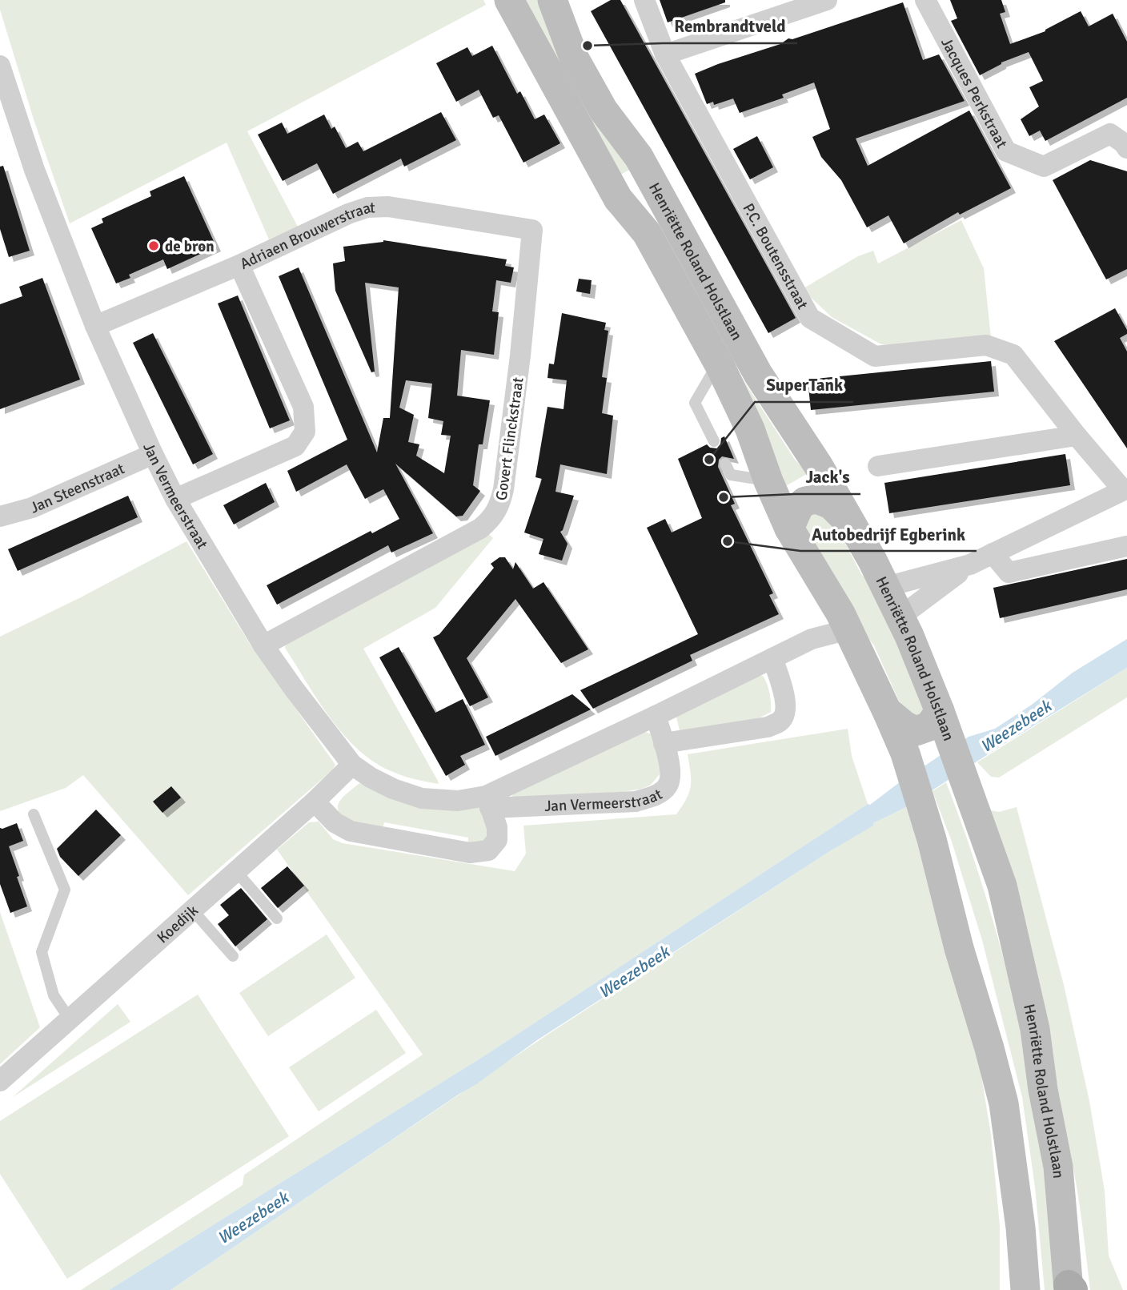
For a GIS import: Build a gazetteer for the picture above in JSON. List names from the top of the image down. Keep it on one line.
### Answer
{"streets":{"main road":["Henriëtte Roland Holstlaan"],"street":["Jacques Perkstraat","Adriaen Brouwerstraat","P.C. Boutensstraat","Govert Flinckstraat","Jan Steenstraat","Jan Vermeerstraat","Koedijk"]},"crossings":[["Adriaen Brouwerstraat","Govert Flinckstraat"],["Adriaen Brouwerstraat","Jan Vermeerstraat"],["Henriëtte Roland Holstlaan","Jan Vermeerstraat"],["Govert Flinckstraat","Jan Vermeerstraat"],["Jan Steenstraat","Jan Vermeerstraat"],["Jan Vermeerstraat","Koedijk"]],"water":["Weezebeek"],"places":["Rembrandtveld","de bron","SuperTank","Jack's","Autobedrijf Egberink"]}
